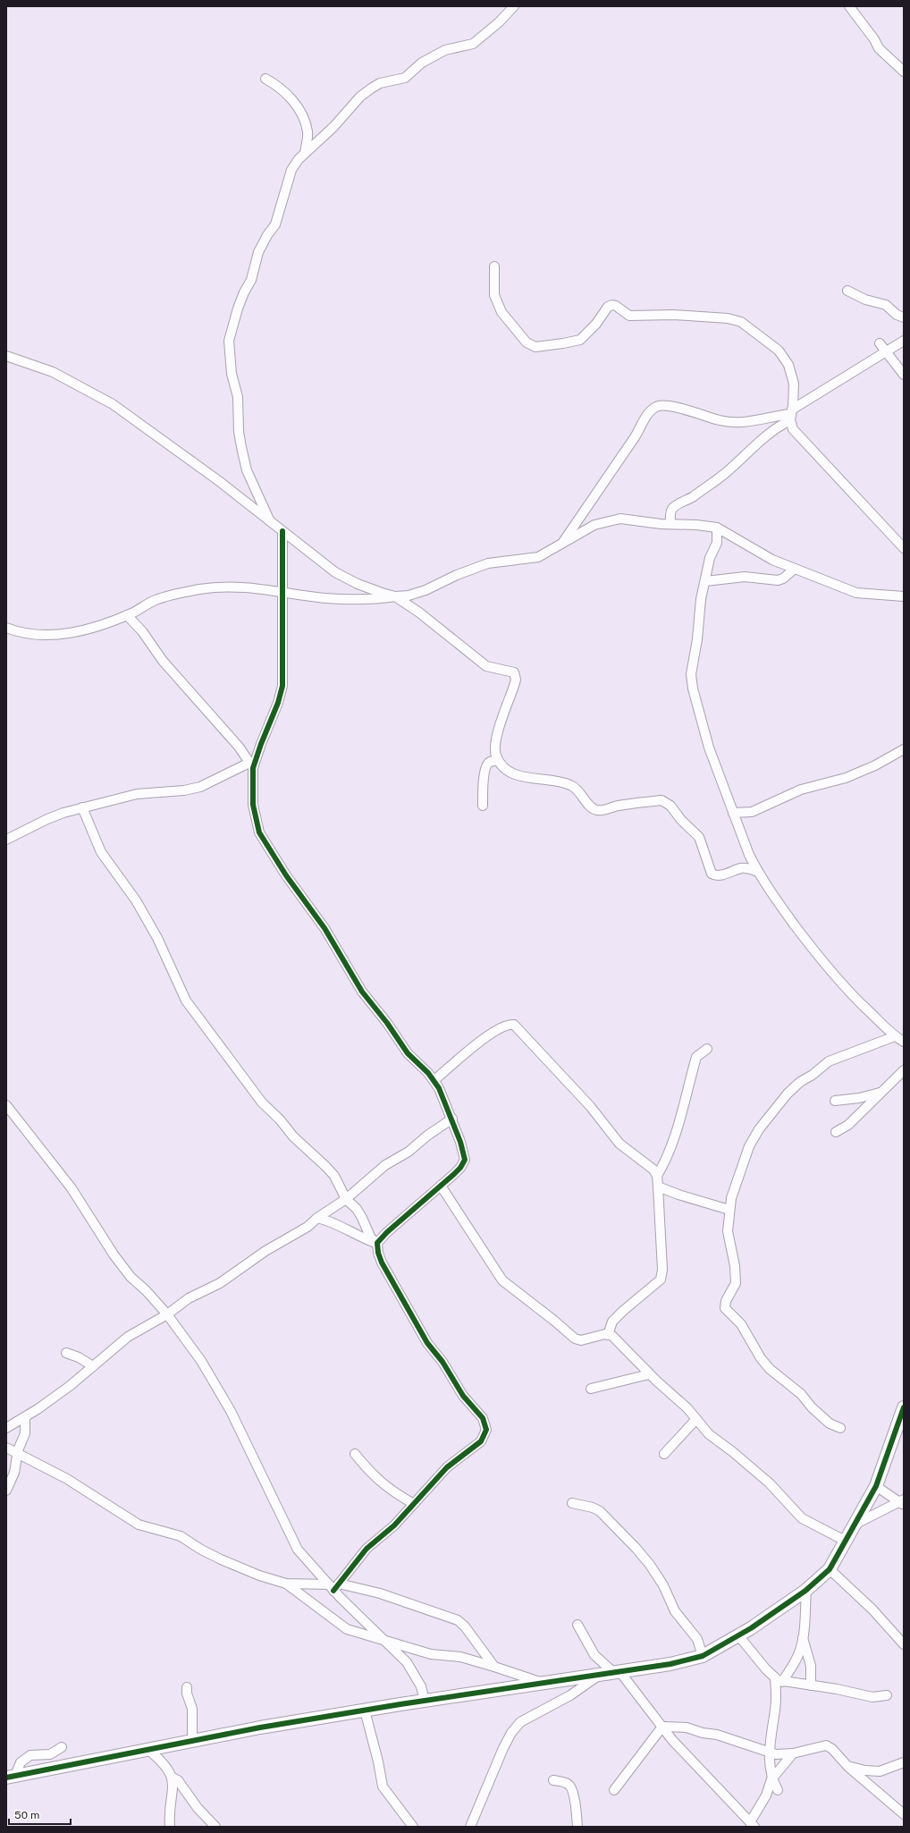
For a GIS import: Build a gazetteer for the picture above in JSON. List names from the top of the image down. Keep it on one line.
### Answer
{"scale_bar":"50 m"}
